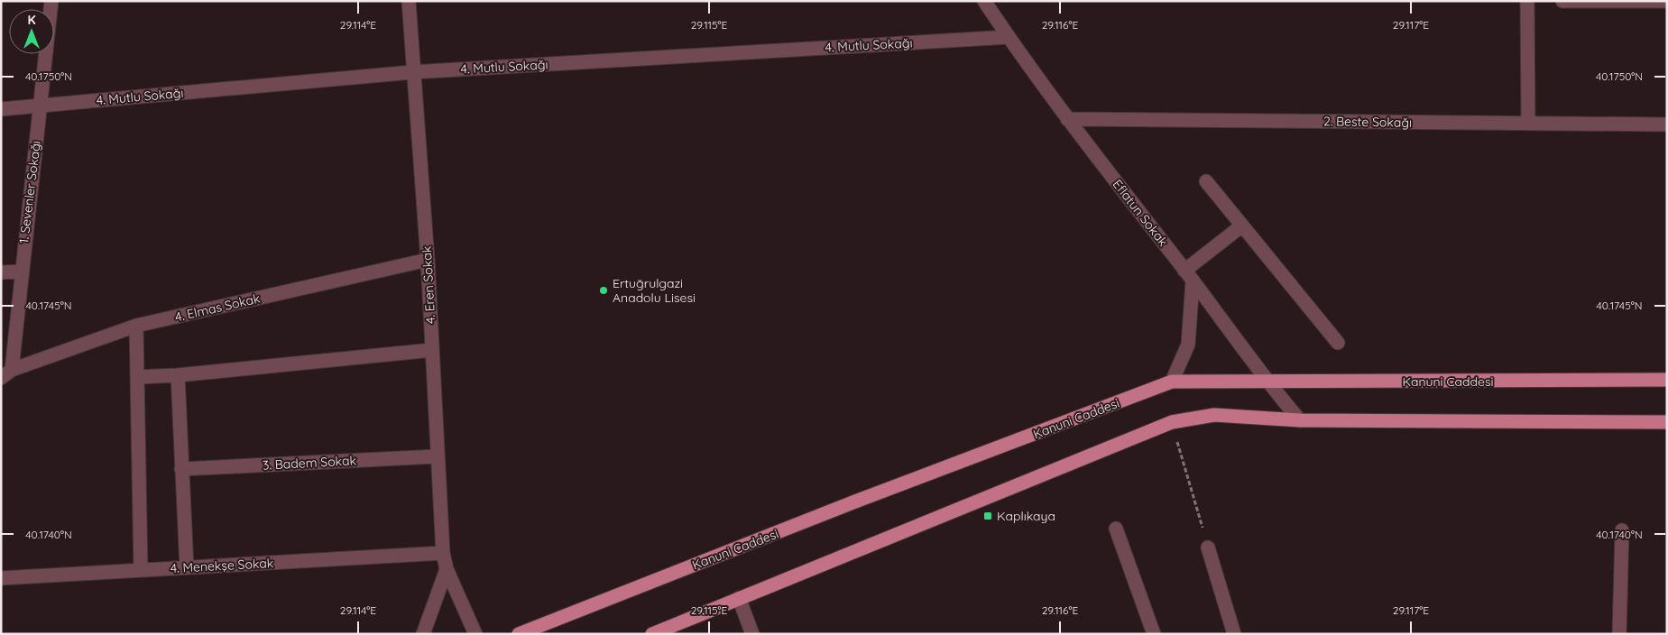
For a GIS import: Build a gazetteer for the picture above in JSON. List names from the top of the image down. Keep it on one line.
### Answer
{"streets":{"main road":["Kanuni Caddesi"],"street":["4. Mutlu Sokağı","2. Beste Sokağı","1. Sevenler Sokağı","Eflatun Sokak","4. Eren Sokak","4. Elmas Sokak","3. Badem Sokak","4. Menekşe Sokak"]},"crossings":[["4. Mutlu Sokağı","1. Sevenler Sokağı"],["4. Mutlu Sokağı","Eflatun Sokak"],["4. Mutlu Sokağı","4. Eren Sokak"],["2. Beste Sokağı","Eflatun Sokak"],["1. Sevenler Sokağı","4. Elmas Sokak"],["Eflatun Sokak","Kanuni Caddesi"],["4. Eren Sokak","4. Elmas Sokak"],["4. Eren Sokak","3. Badem Sokak"],["4. Eren Sokak","4. Menekşe Sokak"]],"places":{"other":["Ertuğrulgazi Anadolu Lisesi"],"transit":["Kaplıkaya"]},"north":"top","coordinates":["29.114°E","29.115°E","29.116°E","29.117°E","40.1750°N","40.1745°N","40.1740°N"]}
